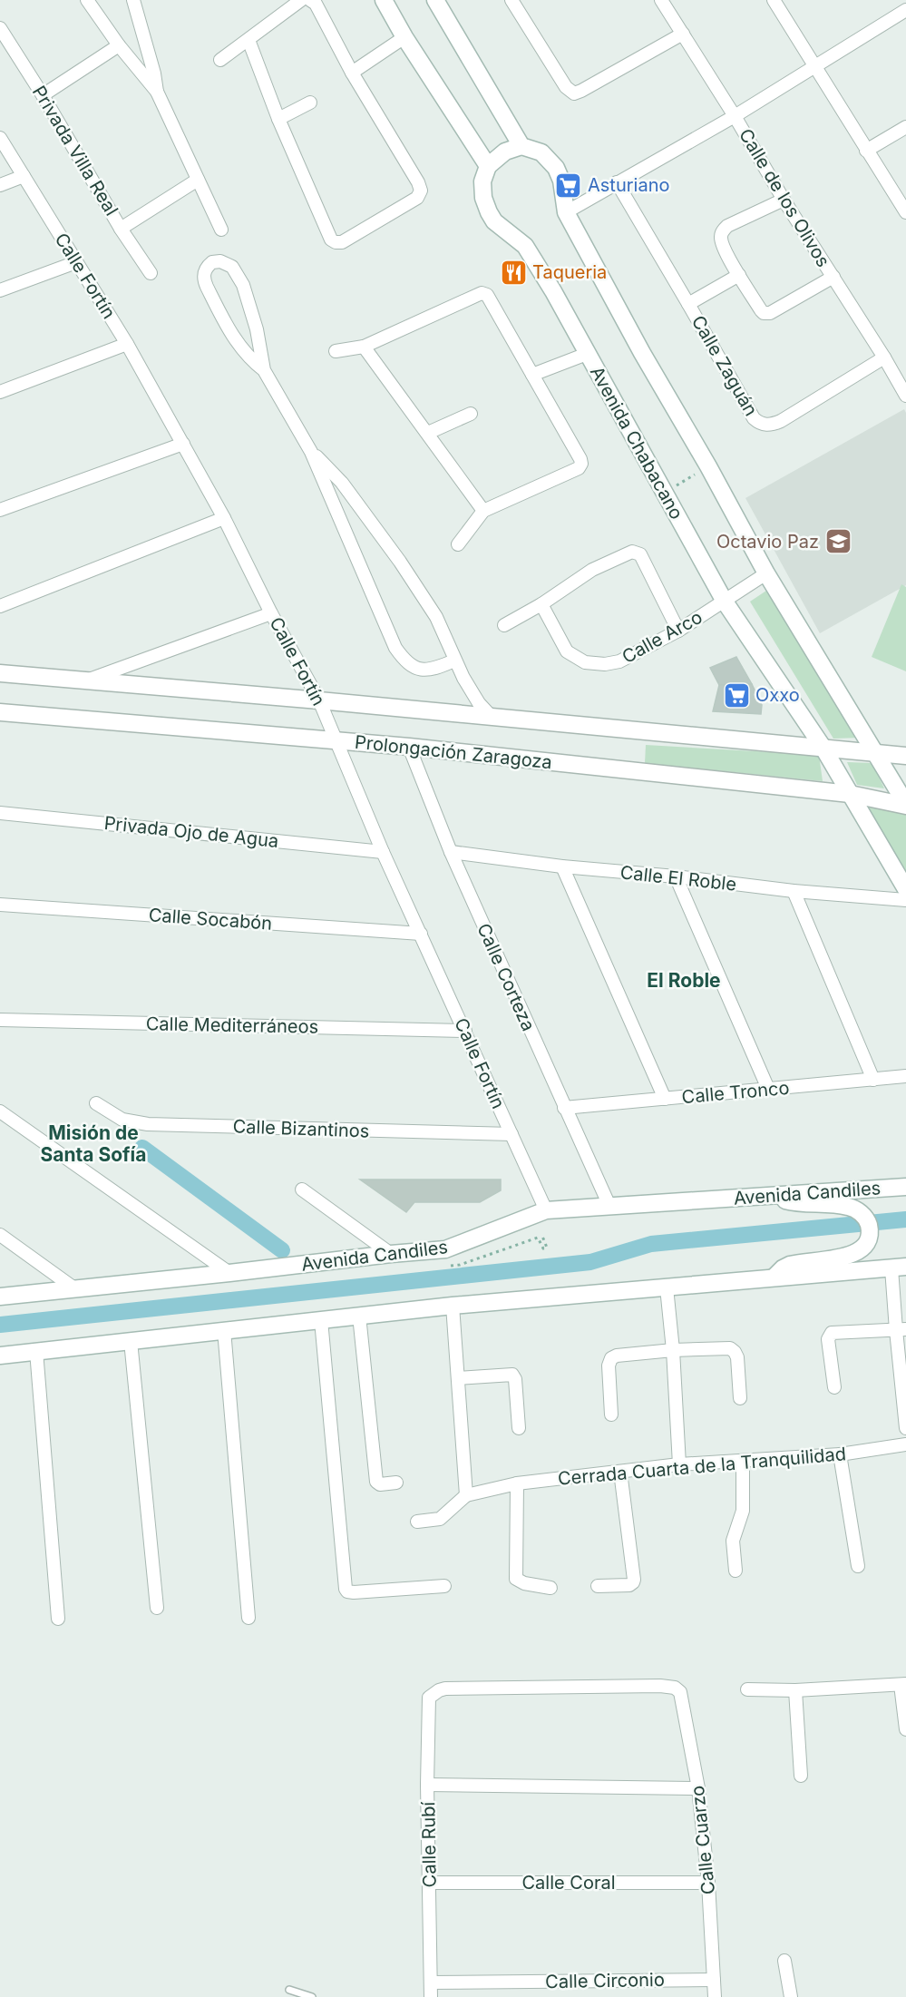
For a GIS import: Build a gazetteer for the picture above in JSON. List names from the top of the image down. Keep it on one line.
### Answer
{"streets":{"main road":["Avenida Chabacano","Prolongación Zaragoza","Avenida Candiles"],"street":["Privada Villa Real","Calle de los Olivos","Calle Fortín","Calle Zaguán","Calle Arco","Privada Ojo de Agua","Calle El Roble","Calle Socabón","Calle Corteza","Calle Mediterráneos","Calle Tronco","Calle Bizantinos","Cerrada Cuarta de la Tranquilidad","Calle Cuarzo","Calle Rubí","Calle Coral","Calle Circonio"]},"crossings":[["Calle de los Olivos","Calle Zaguán"],["Calle Fortín","Prolongación Zaragoza"],["Calle Fortín","Privada Ojo de Agua"],["Calle Fortín","Calle Socabón"],["Calle Fortín","Calle Mediterráneos"],["Calle Fortín","Calle Bizantinos"],["Calle Fortín","Avenida Candiles"],["Avenida Chabacano","Calle Arco"],["Avenida Chabacano","Prolongación Zaragoza"],["Prolongación Zaragoza","Calle Corteza"],["Calle El Roble","Calle Corteza"],["Calle Corteza","Calle Tronco"],["Calle Corteza","Avenida Candiles"],["Calle Cuarzo","Calle Rubí"],["Calle Cuarzo","Calle Coral"],["Calle Cuarzo","Calle Circonio"],["Calle Rubí","Calle Coral"],["Calle Rubí","Calle Circonio"]],"districts":["El Roble","Misión de Santa Sofía"],"places":{"supermarket":["Asturiano","Oxxo"],"restaurant":["Taqueria"],"school or university":["Octavio Paz"]}}
